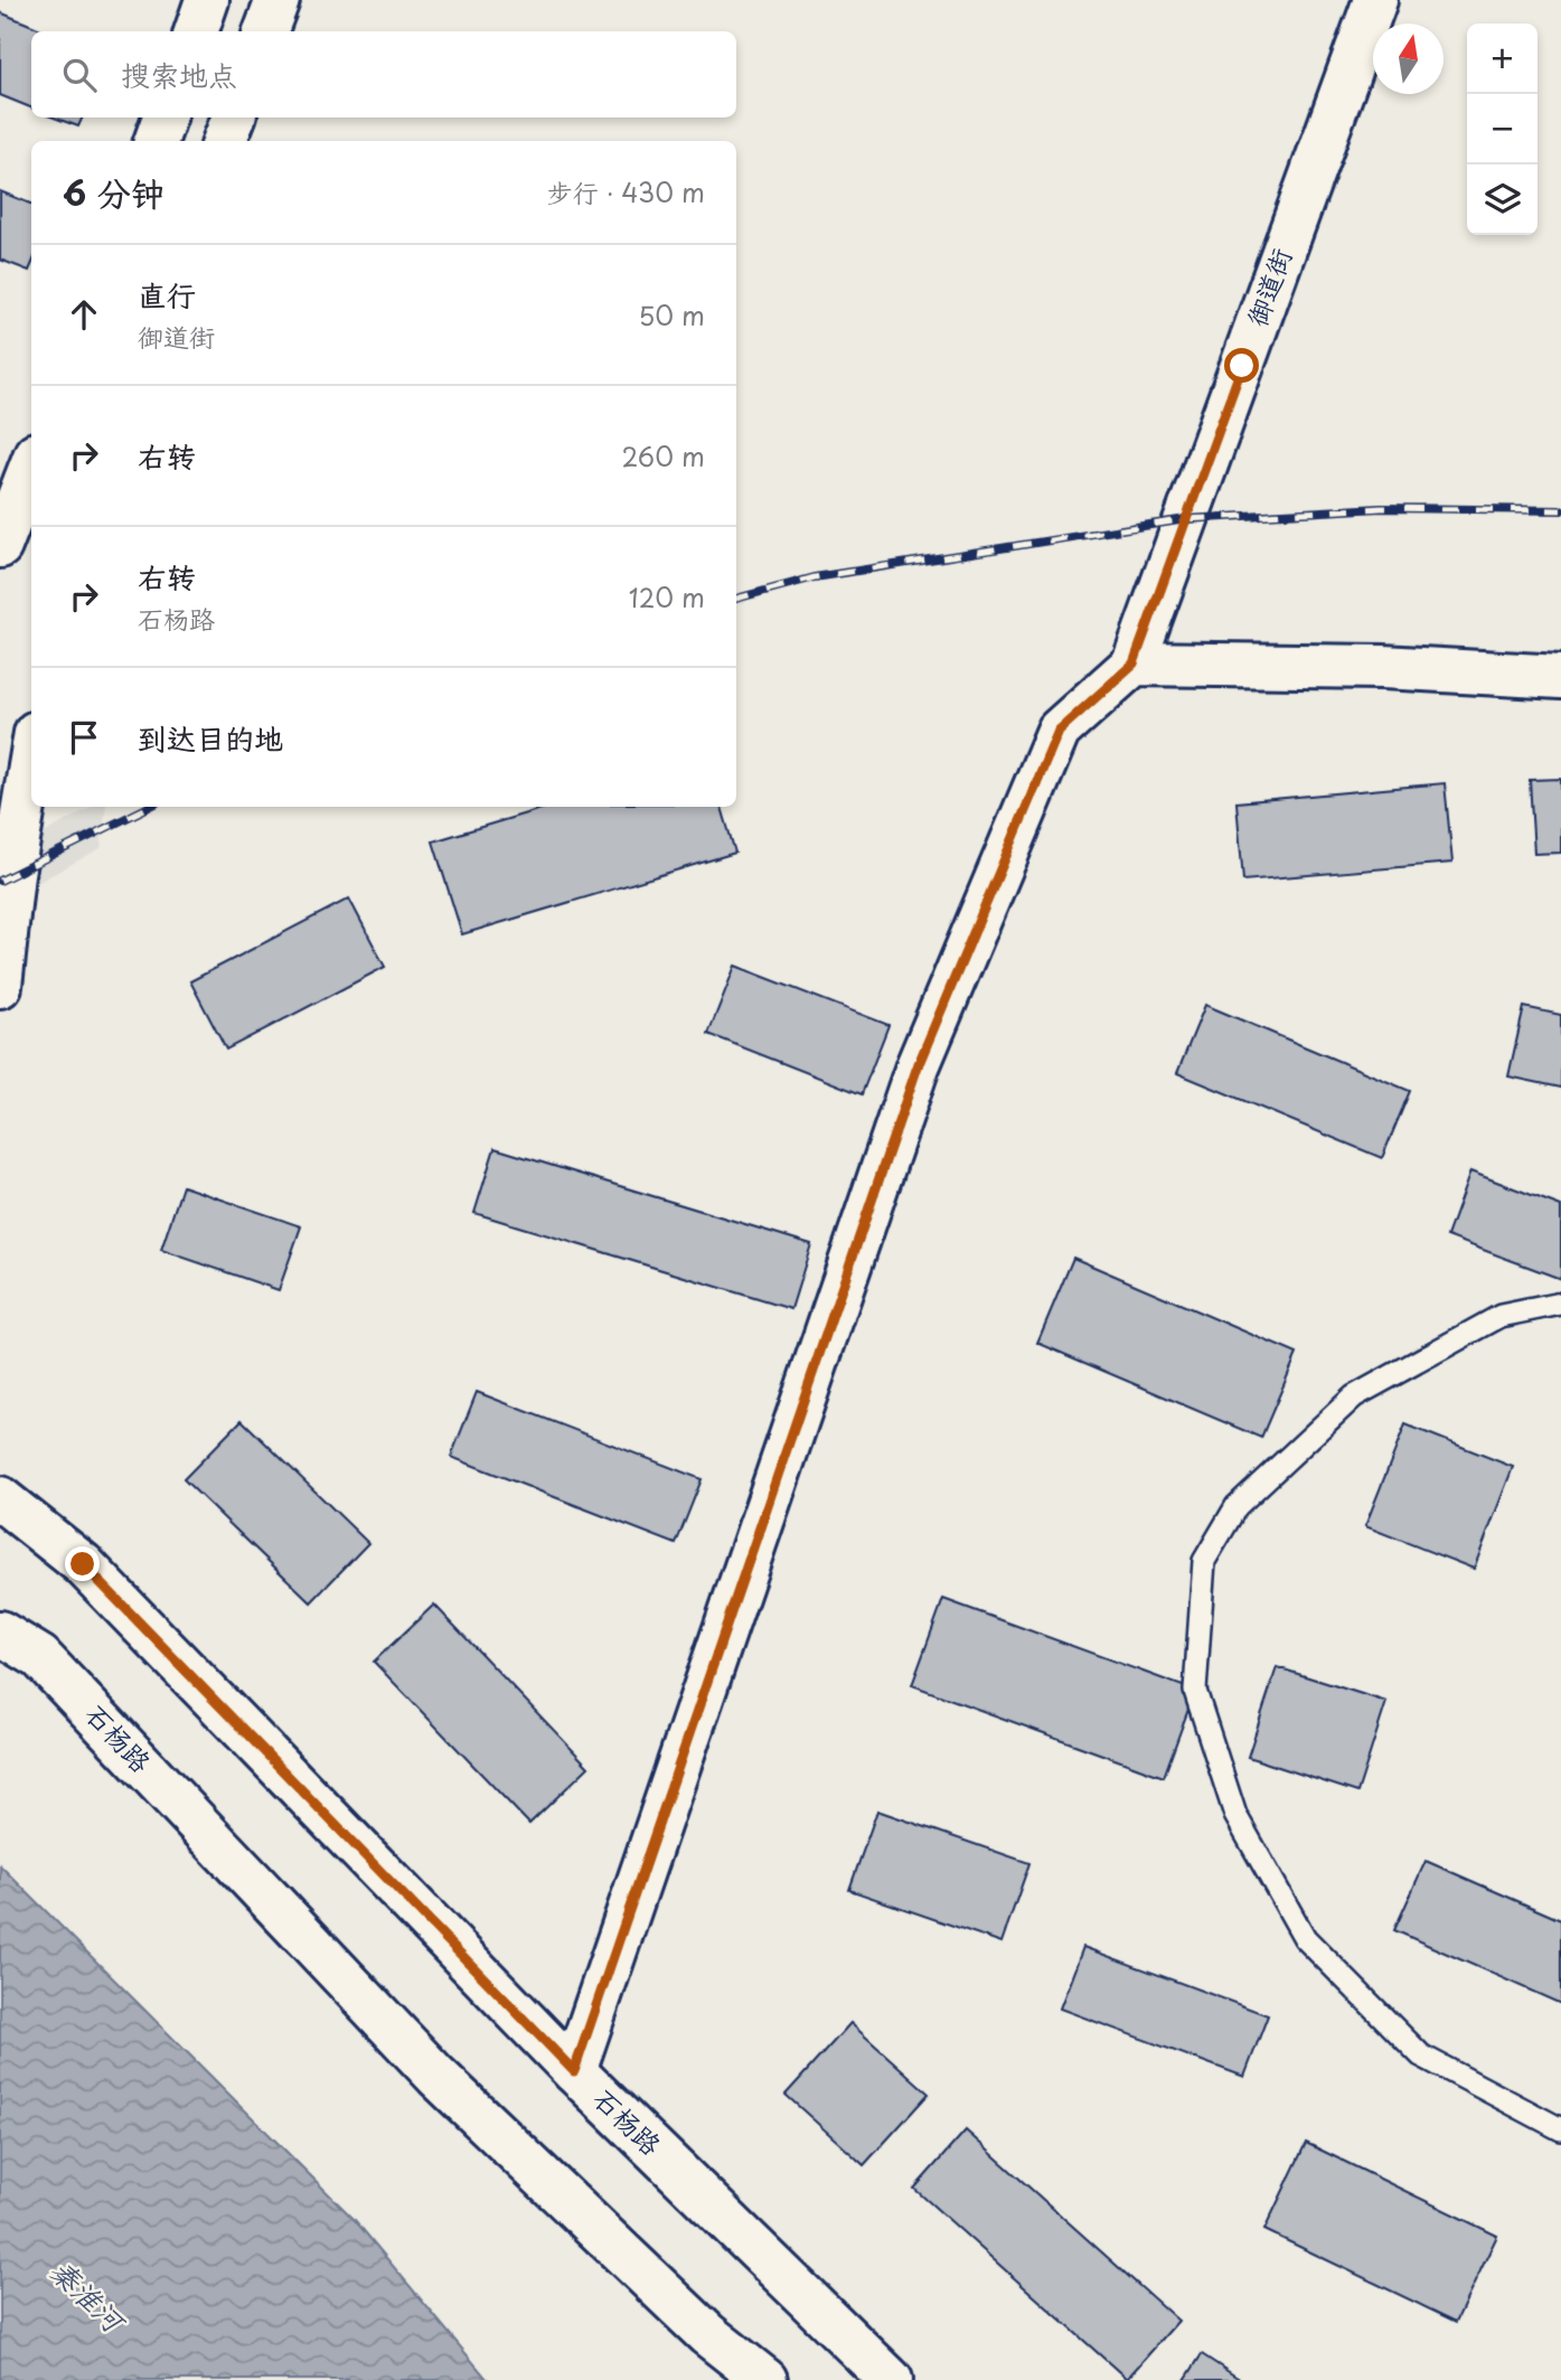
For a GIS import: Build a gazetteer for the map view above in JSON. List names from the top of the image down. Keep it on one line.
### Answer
{"streets":{"main road":["御道街","石杨路"]},"water":["秦淮河"],"north":"top","page":{"map_buttons":["+","−"],"search":"搜索地点","heading":["6 分钟","步行 · 430 m"],"list":[["直行","御道街","50 m"],["右转","260 m"],["右转","石杨路","120 m"],"到达目的地"]}}
